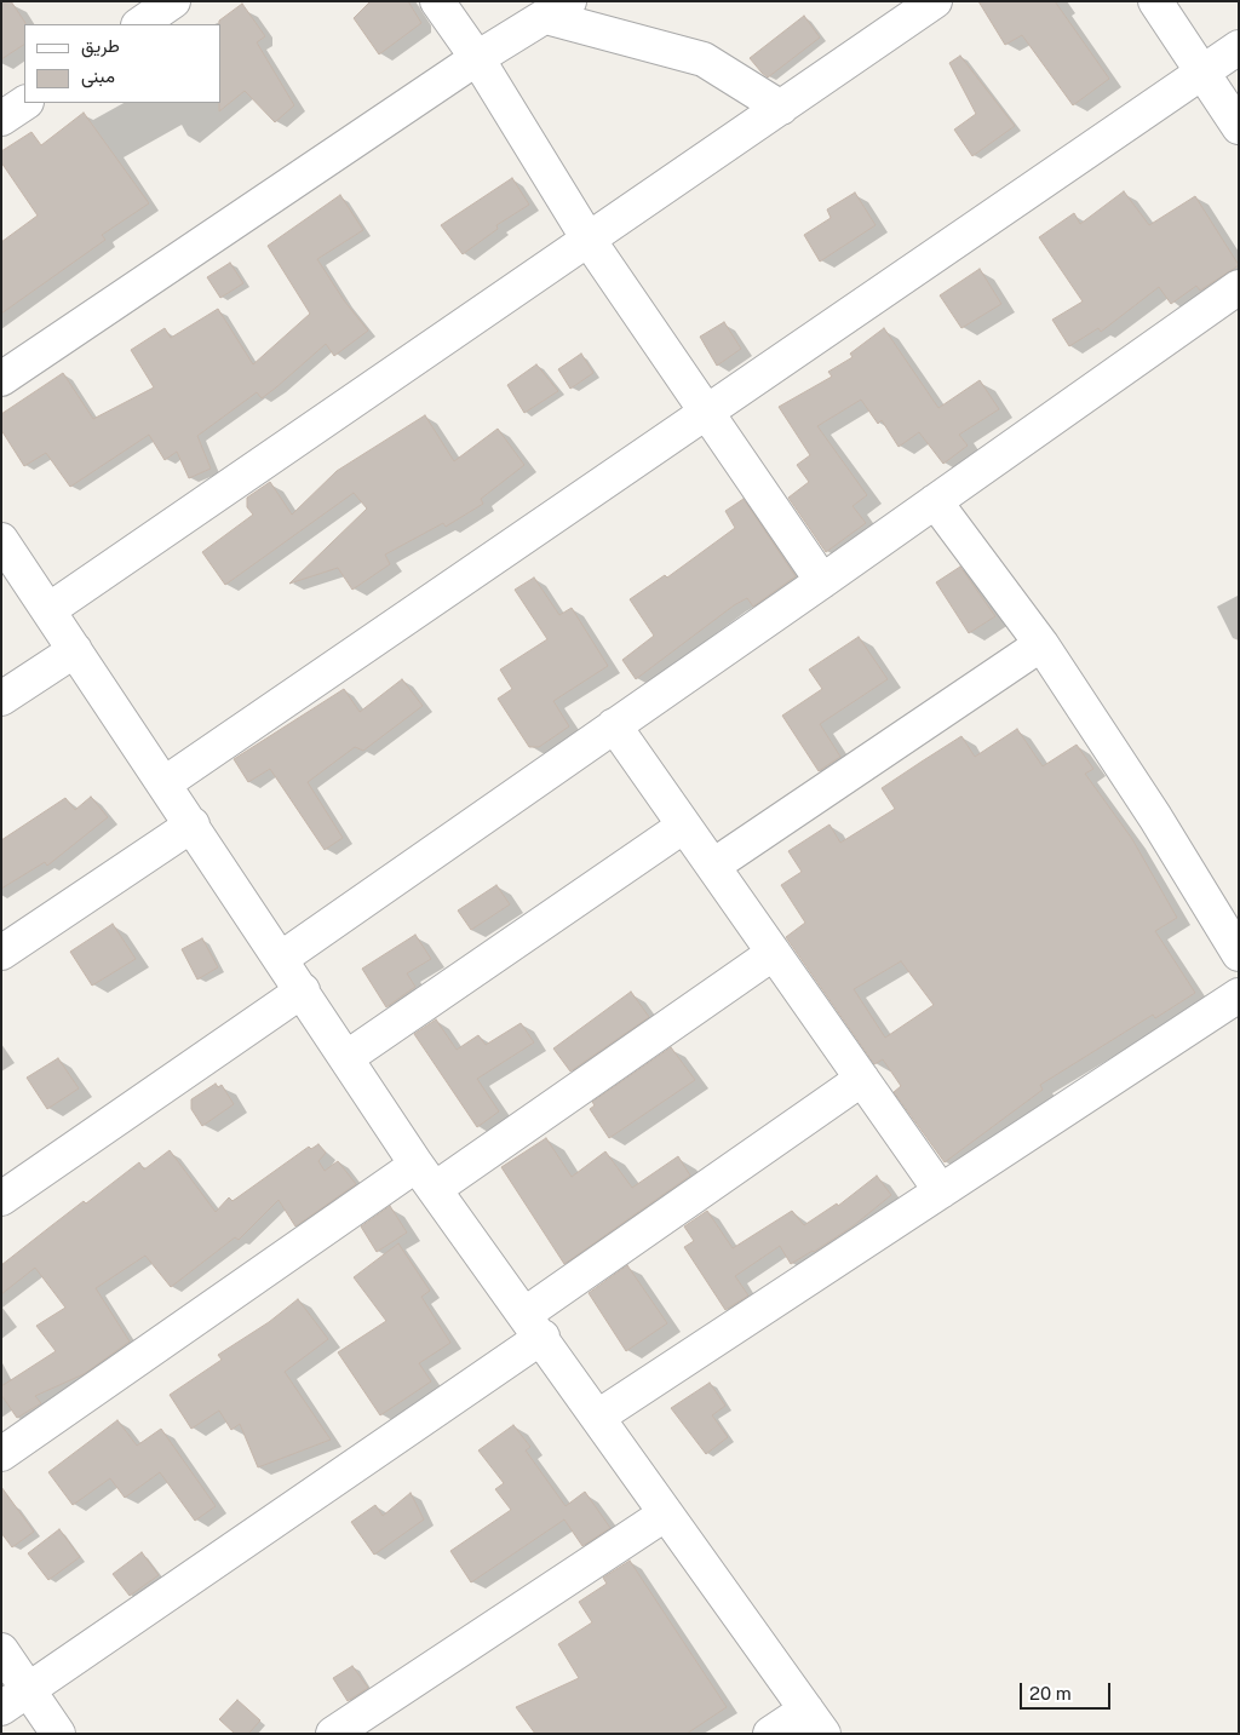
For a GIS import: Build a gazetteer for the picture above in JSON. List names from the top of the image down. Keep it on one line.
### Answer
{"legend":["طريق","مبنى"],"scale_bar":"20 m"}
